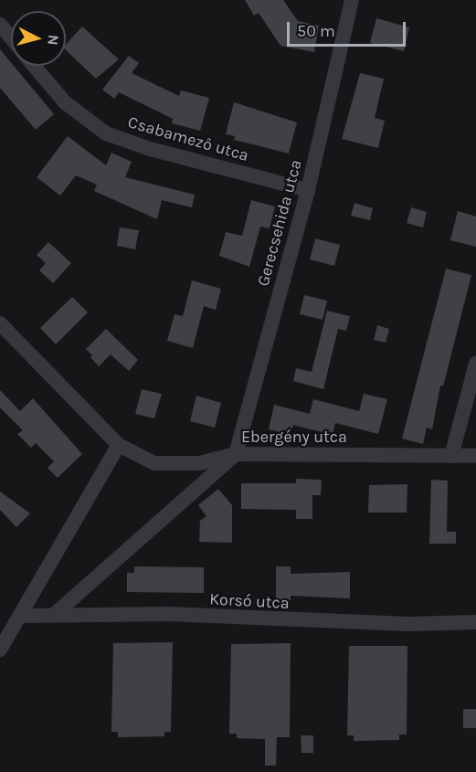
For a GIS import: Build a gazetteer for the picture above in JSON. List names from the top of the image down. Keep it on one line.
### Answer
{"streets":{"street":["Csabamező utca","Gerecsehida utca","Ebergény utca","Korsó utca"]},"crossings":[["Csabamező utca","Gerecsehida utca"],["Gerecsehida utca","Ebergény utca"]],"scale_bar":"50 m","north":"right"}
